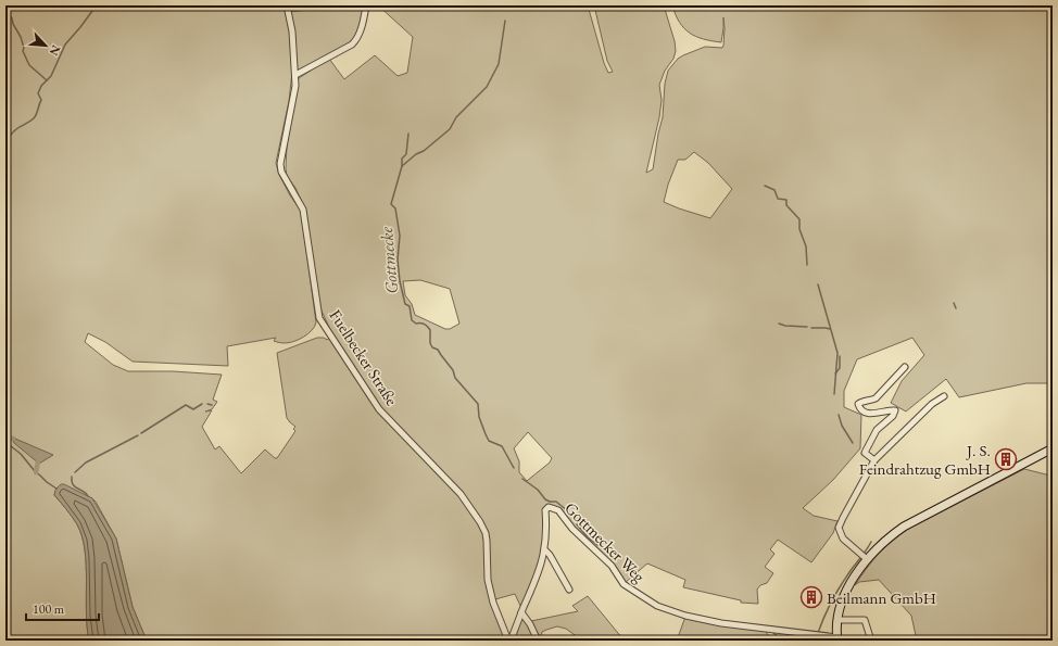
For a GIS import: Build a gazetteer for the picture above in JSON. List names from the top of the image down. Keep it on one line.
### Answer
{"streets":{"street":["Fuelbecker Straße","Gottmecker Weg"]},"crossings":[["Fuelbecker Straße","Gottmecker Weg"]],"water":["Gottmecke"],"places":{"building":["J. S. Feindrahtzug GmbH","Beilmann GmbH"]},"scale_bar":"100 m","north":"bottom right"}
